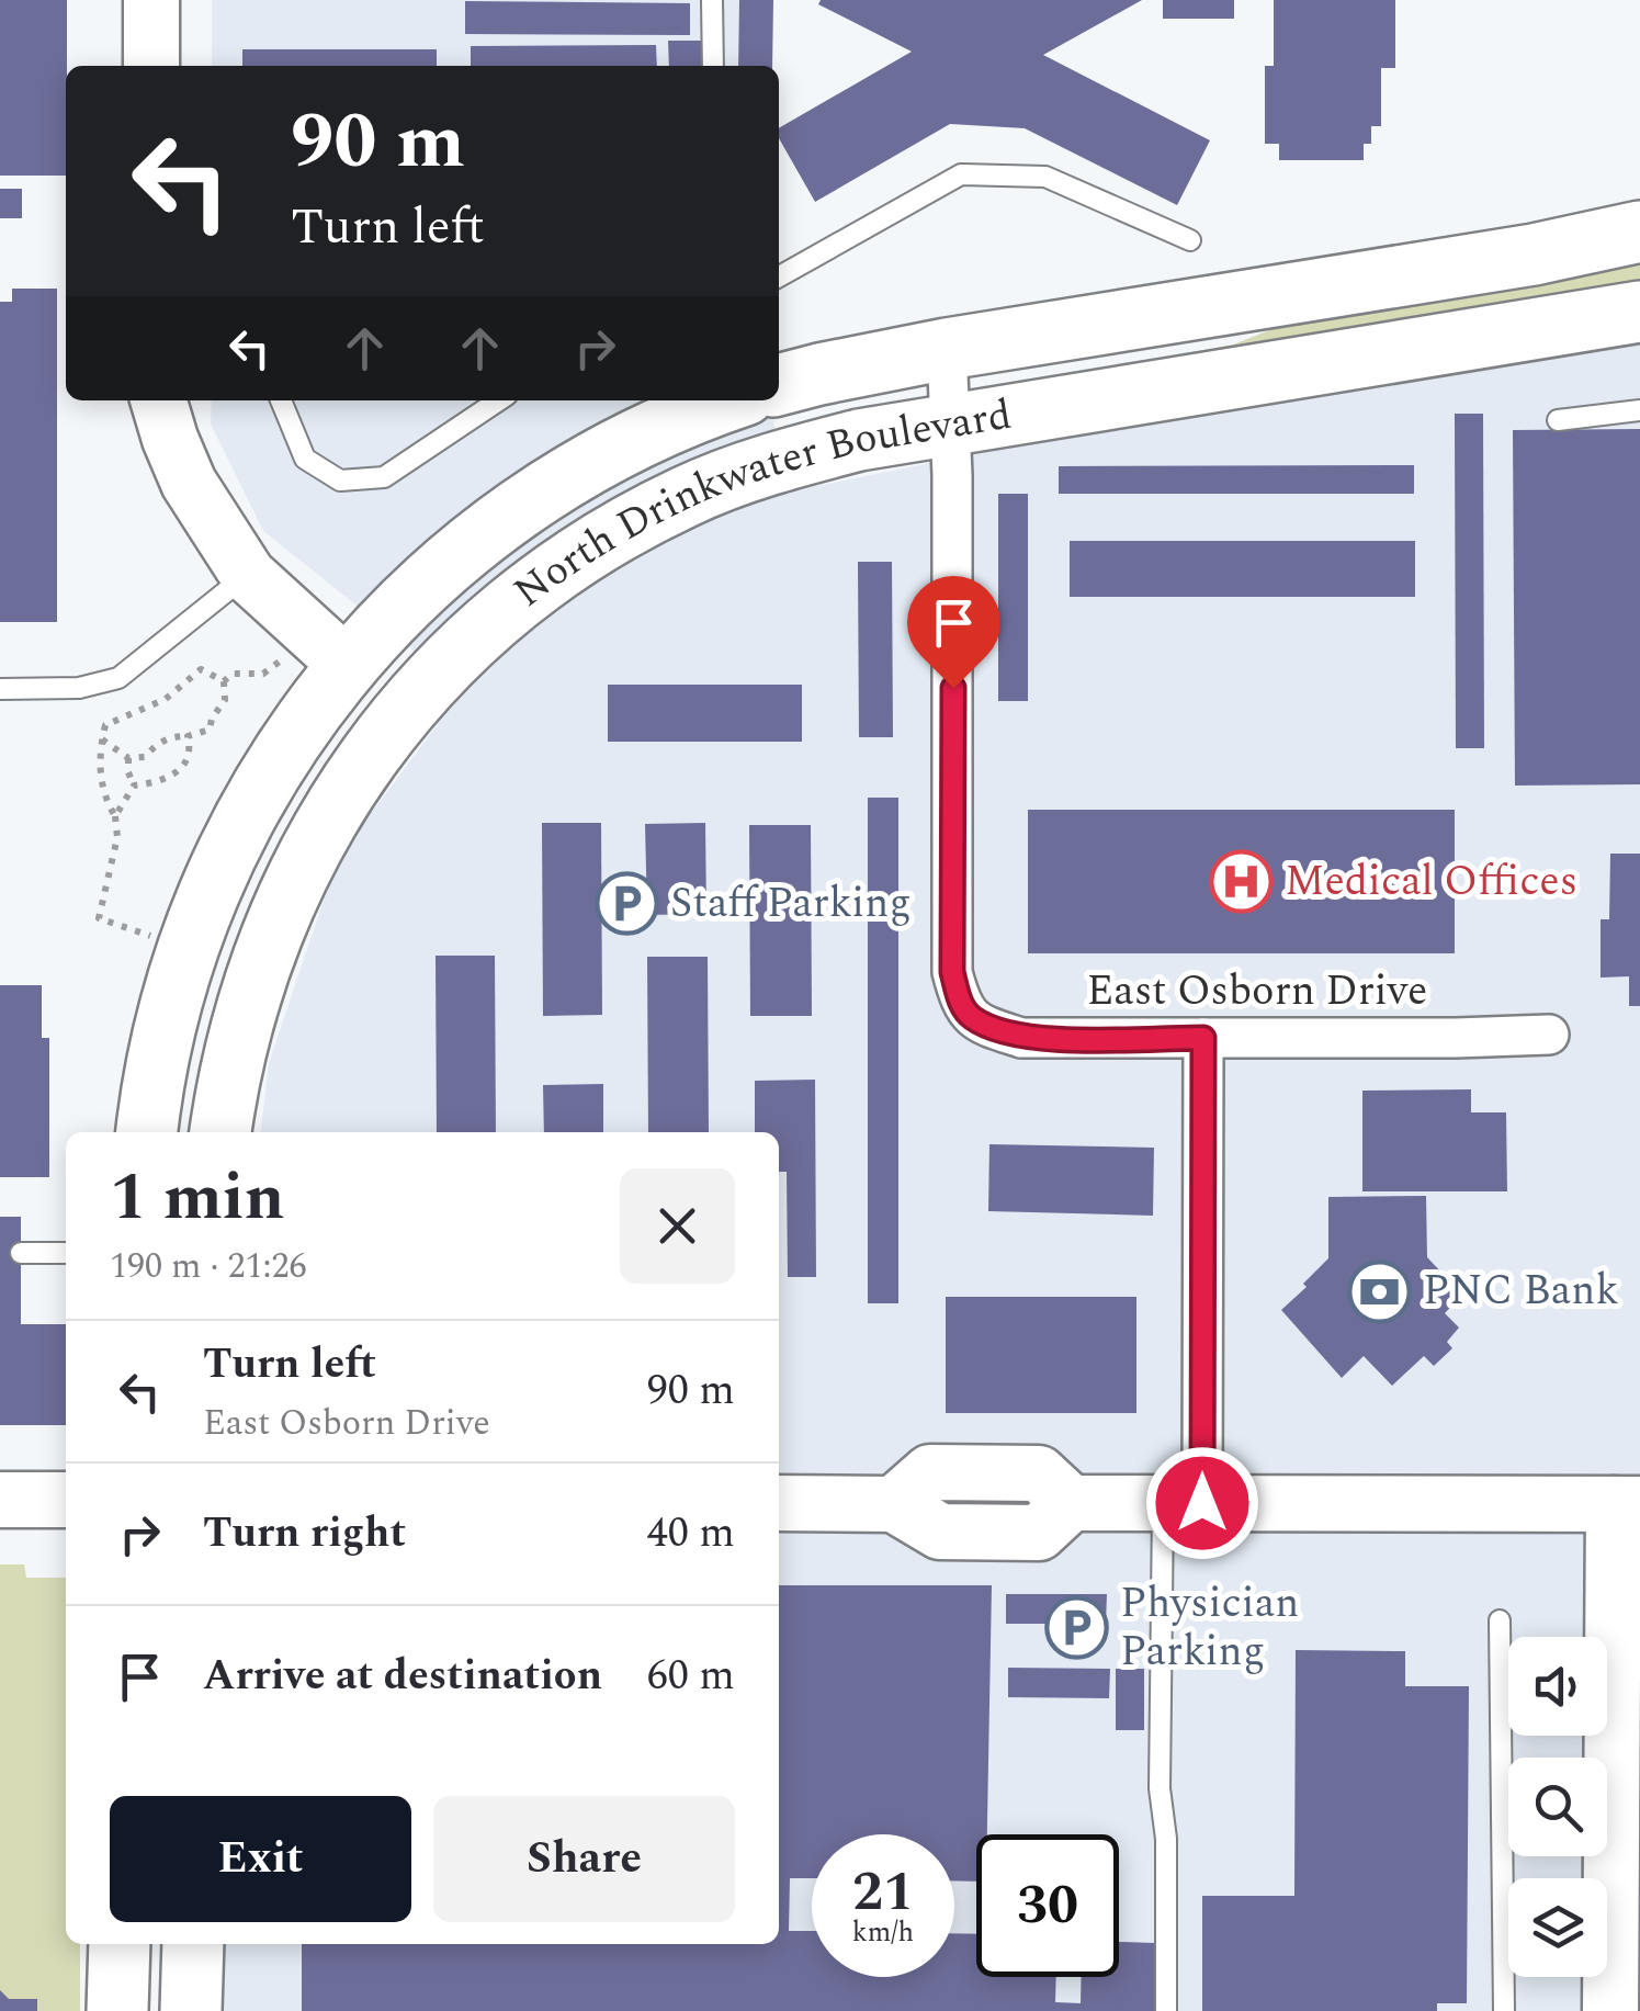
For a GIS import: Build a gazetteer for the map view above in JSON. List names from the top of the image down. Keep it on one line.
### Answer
{"streets":{"main road":["North Drinkwater Boulevard"],"street":["East Osborn Drive"]},"crossings":[["North Drinkwater Boulevard","East Osborn Drive"]],"places":{"hospital":["Medical Offices"],"parking":["Staff Parking","Physician Parking"],"bank":["PNC Bank"]},"page":{"turn":["90 m","Turn left"],"heading":["1 min","190 m · 21:26"],"list":[{"name":"Turn left","note":"East Osborn Drive","value":"90 m"},{"name":"Turn right","value":"40 m"},{"name":"Arrive at destination","value":"60 m"}],"buttons":["Exit","Share"],"speed":"21 km/h","limit":"30"}}
